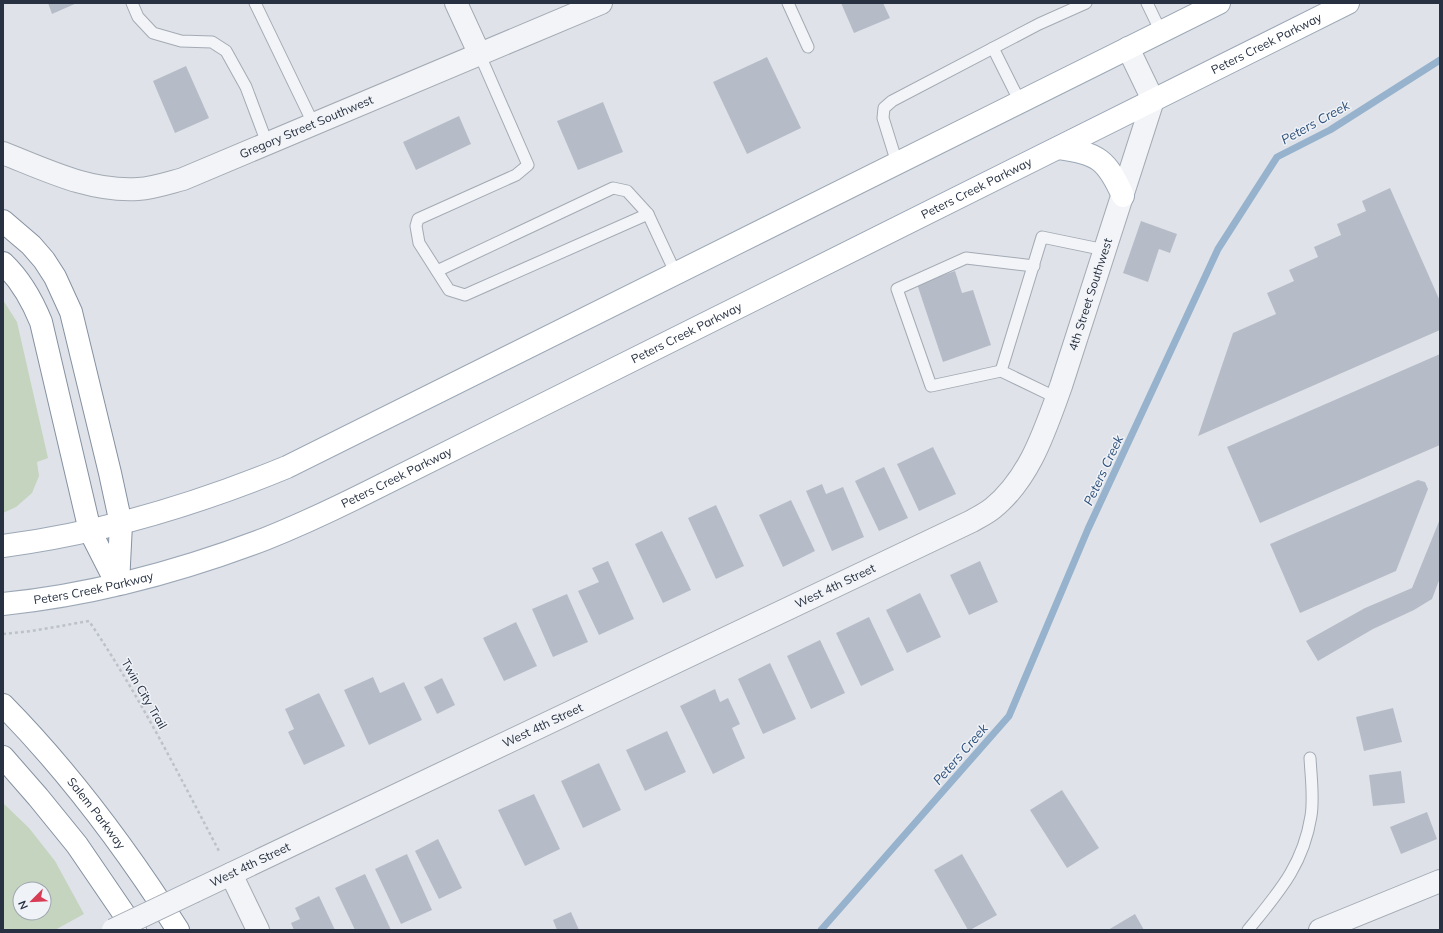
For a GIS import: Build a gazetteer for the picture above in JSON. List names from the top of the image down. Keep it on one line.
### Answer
{"streets":{"main road":["Peters Creek Parkway","Salem Parkway"],"street":["Gregory Street Southwest","4th Street Southwest","West 4th Street"],"path":["Twin City Trail"]},"crossings":[["Peters Creek Parkway","4th Street Southwest"],["4th Street Southwest","West 4th Street"]],"water":["Peters Creek"],"north":"bottom left"}
